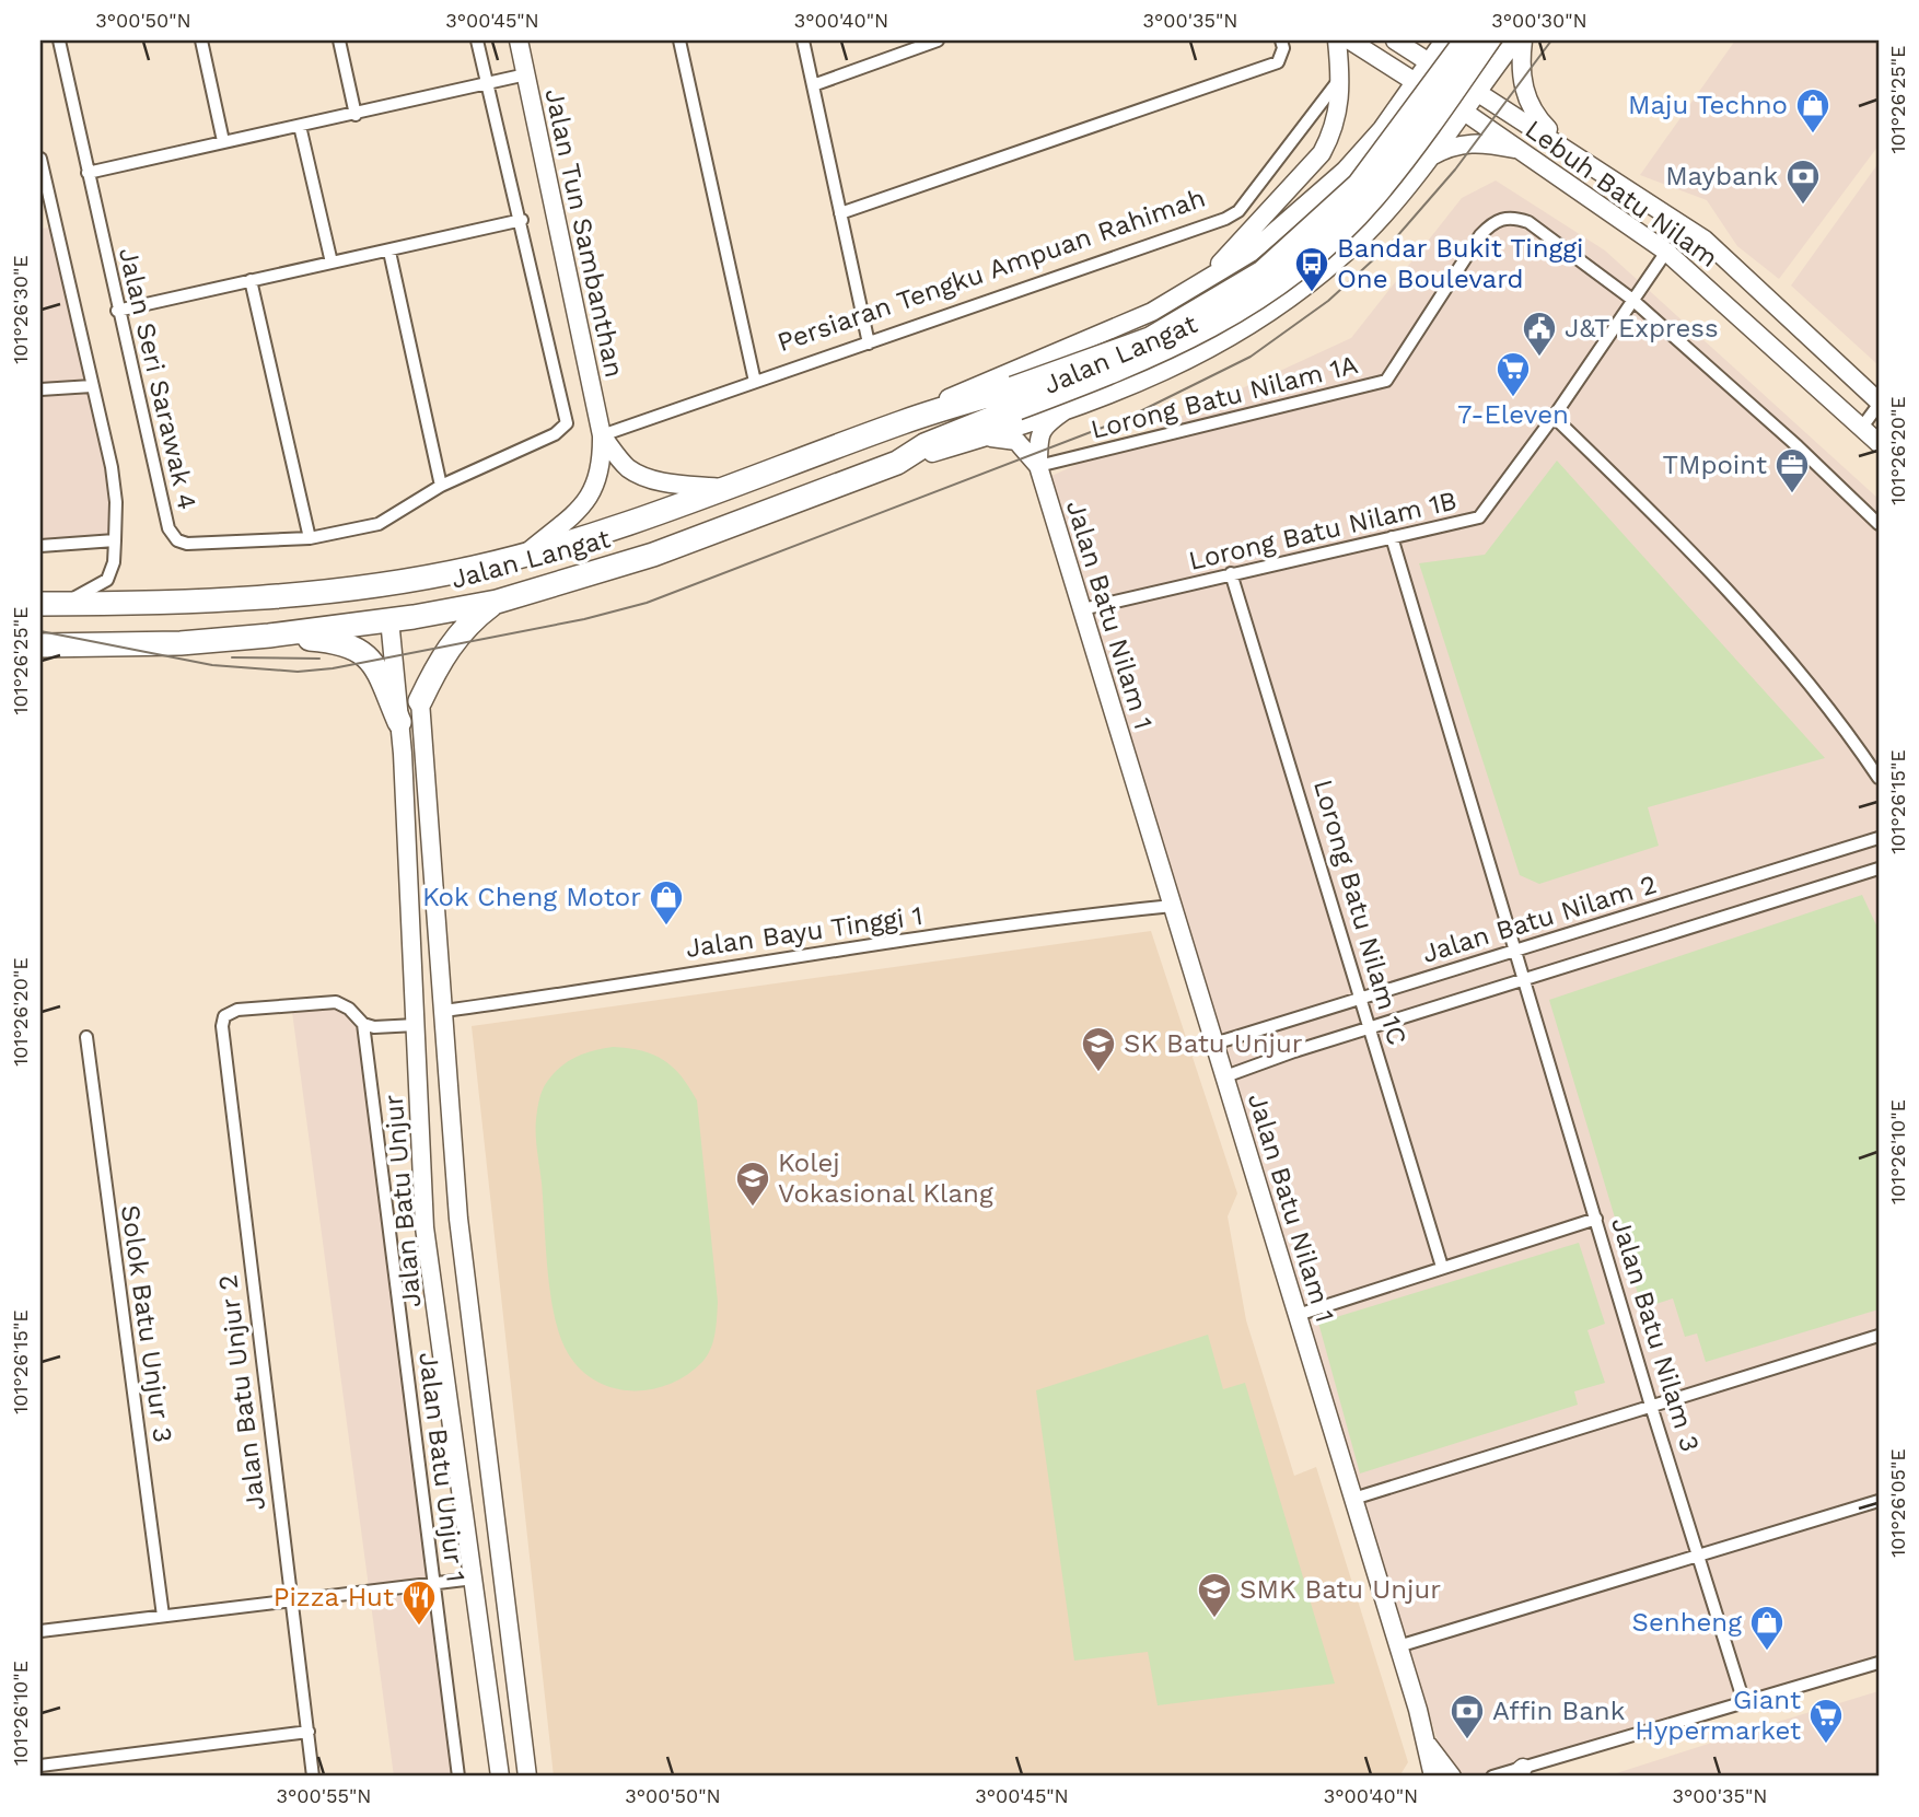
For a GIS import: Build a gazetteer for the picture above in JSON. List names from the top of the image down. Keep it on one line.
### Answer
{"streets":{"highway":["Jalan Langat"],"main road":["Lebuh Batu Nilam","Jalan Tun Sambanthan","Jalan Batu Nilam 1","Jalan Batu Unjur"],"street":["Persiaran Tengku Ampuan Rahimah","Jalan Seri Sarawak 4","Lorong Batu Nilam 1A","Lorong Batu Nilam 1B","Lorong Batu Nilam 1C","Jalan Batu Nilam 2","Jalan Bayu Tinggi 1","Solok Batu Unjur 3","Jalan Batu Nilam 3","Jalan Batu Unjur 2","Jalan Batu Unjur 1"]},"crossings":[["Lebuh Batu Nilam","Jalan Langat"],["Lebuh Batu Nilam","Lorong Batu Nilam 1B"],["Jalan Tun Sambanthan","Persiaran Tengku Ampuan Rahimah"],["Jalan Tun Sambanthan","Jalan Langat"],["Jalan Langat","Jalan Batu Unjur"],["Lorong Batu Nilam 1A","Lorong Batu Nilam 1B"],["Lorong Batu Nilam 1A","Jalan Batu Nilam 1"],["Lorong Batu Nilam 1B","Jalan Batu Nilam 1"],["Lorong Batu Nilam 1B","Lorong Batu Nilam 1C"],["Lorong Batu Nilam 1B","Jalan Batu Nilam 3"],["Jalan Batu Nilam 1","Jalan Batu Nilam 2"],["Jalan Batu Nilam 1","Jalan Bayu Tinggi 1"],["Lorong Batu Nilam 1C","Jalan Batu Nilam 2"],["Jalan Batu Nilam 2","Jalan Batu Nilam 3"],["Jalan Bayu Tinggi 1","Jalan Batu Unjur"],["Jalan Batu Unjur 2","Jalan Batu Unjur 1"]],"places":{"shop":["Maju Techno","Kok Cheng Motor","Senheng"],"bank":["Maybank","Affin Bank"],"bus stop":["Bandar Bukit Tinggi One Boulevard"],"public building":["J&T Express"],"supermarket":["7-Eleven","Giant Hypermarket"],"office":["TMpoint"],"school or university":["SK Batu Unjur","Kolej Vokasional Klang","SMK Batu Unjur"],"restaurant":["Pizza Hut"]},"coordinates":["3°00'50\"N","3°00'45\"N","3°00'40\"N","3°00'35\"N","3°00'30\"N","101°26'25\"E","101°26'30\"E","101°26'20\"E","101°26'15\"E","101°26'10\"E","101°26'05\"E","3°00'55\"N"]}
